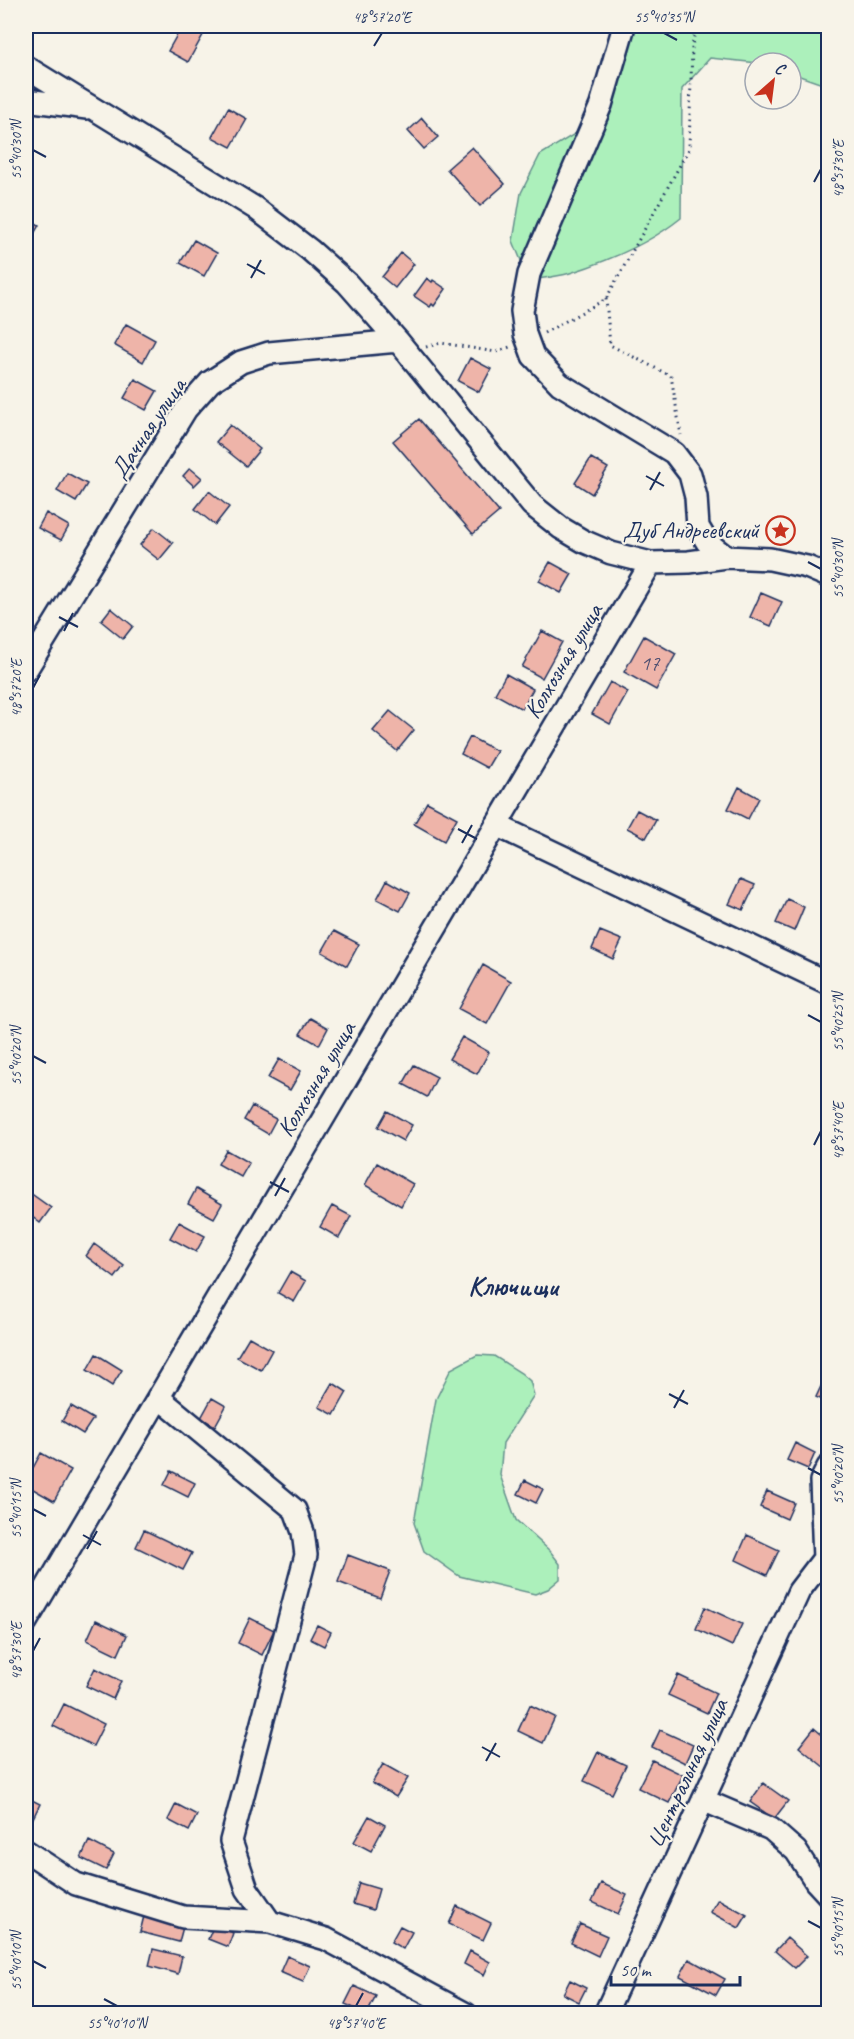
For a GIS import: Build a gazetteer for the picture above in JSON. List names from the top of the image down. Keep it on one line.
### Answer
{"streets":{"street":["Дачная улица","Колхозная улица","Центральная улица"]},"districts":["Ключищи"],"places":{"place":["Дуб Андреевский"]},"house_numbers":["17"],"scale_bar":"50 m","north":"top right","coordinates":["48°57'20\"E","55°40'35\"N","55°40'30\"N","48°57'30\"E","55°40'25\"N","55°40'20\"N","48°57'40\"E","55°40'15\"N","55°40'10\"N"]}
